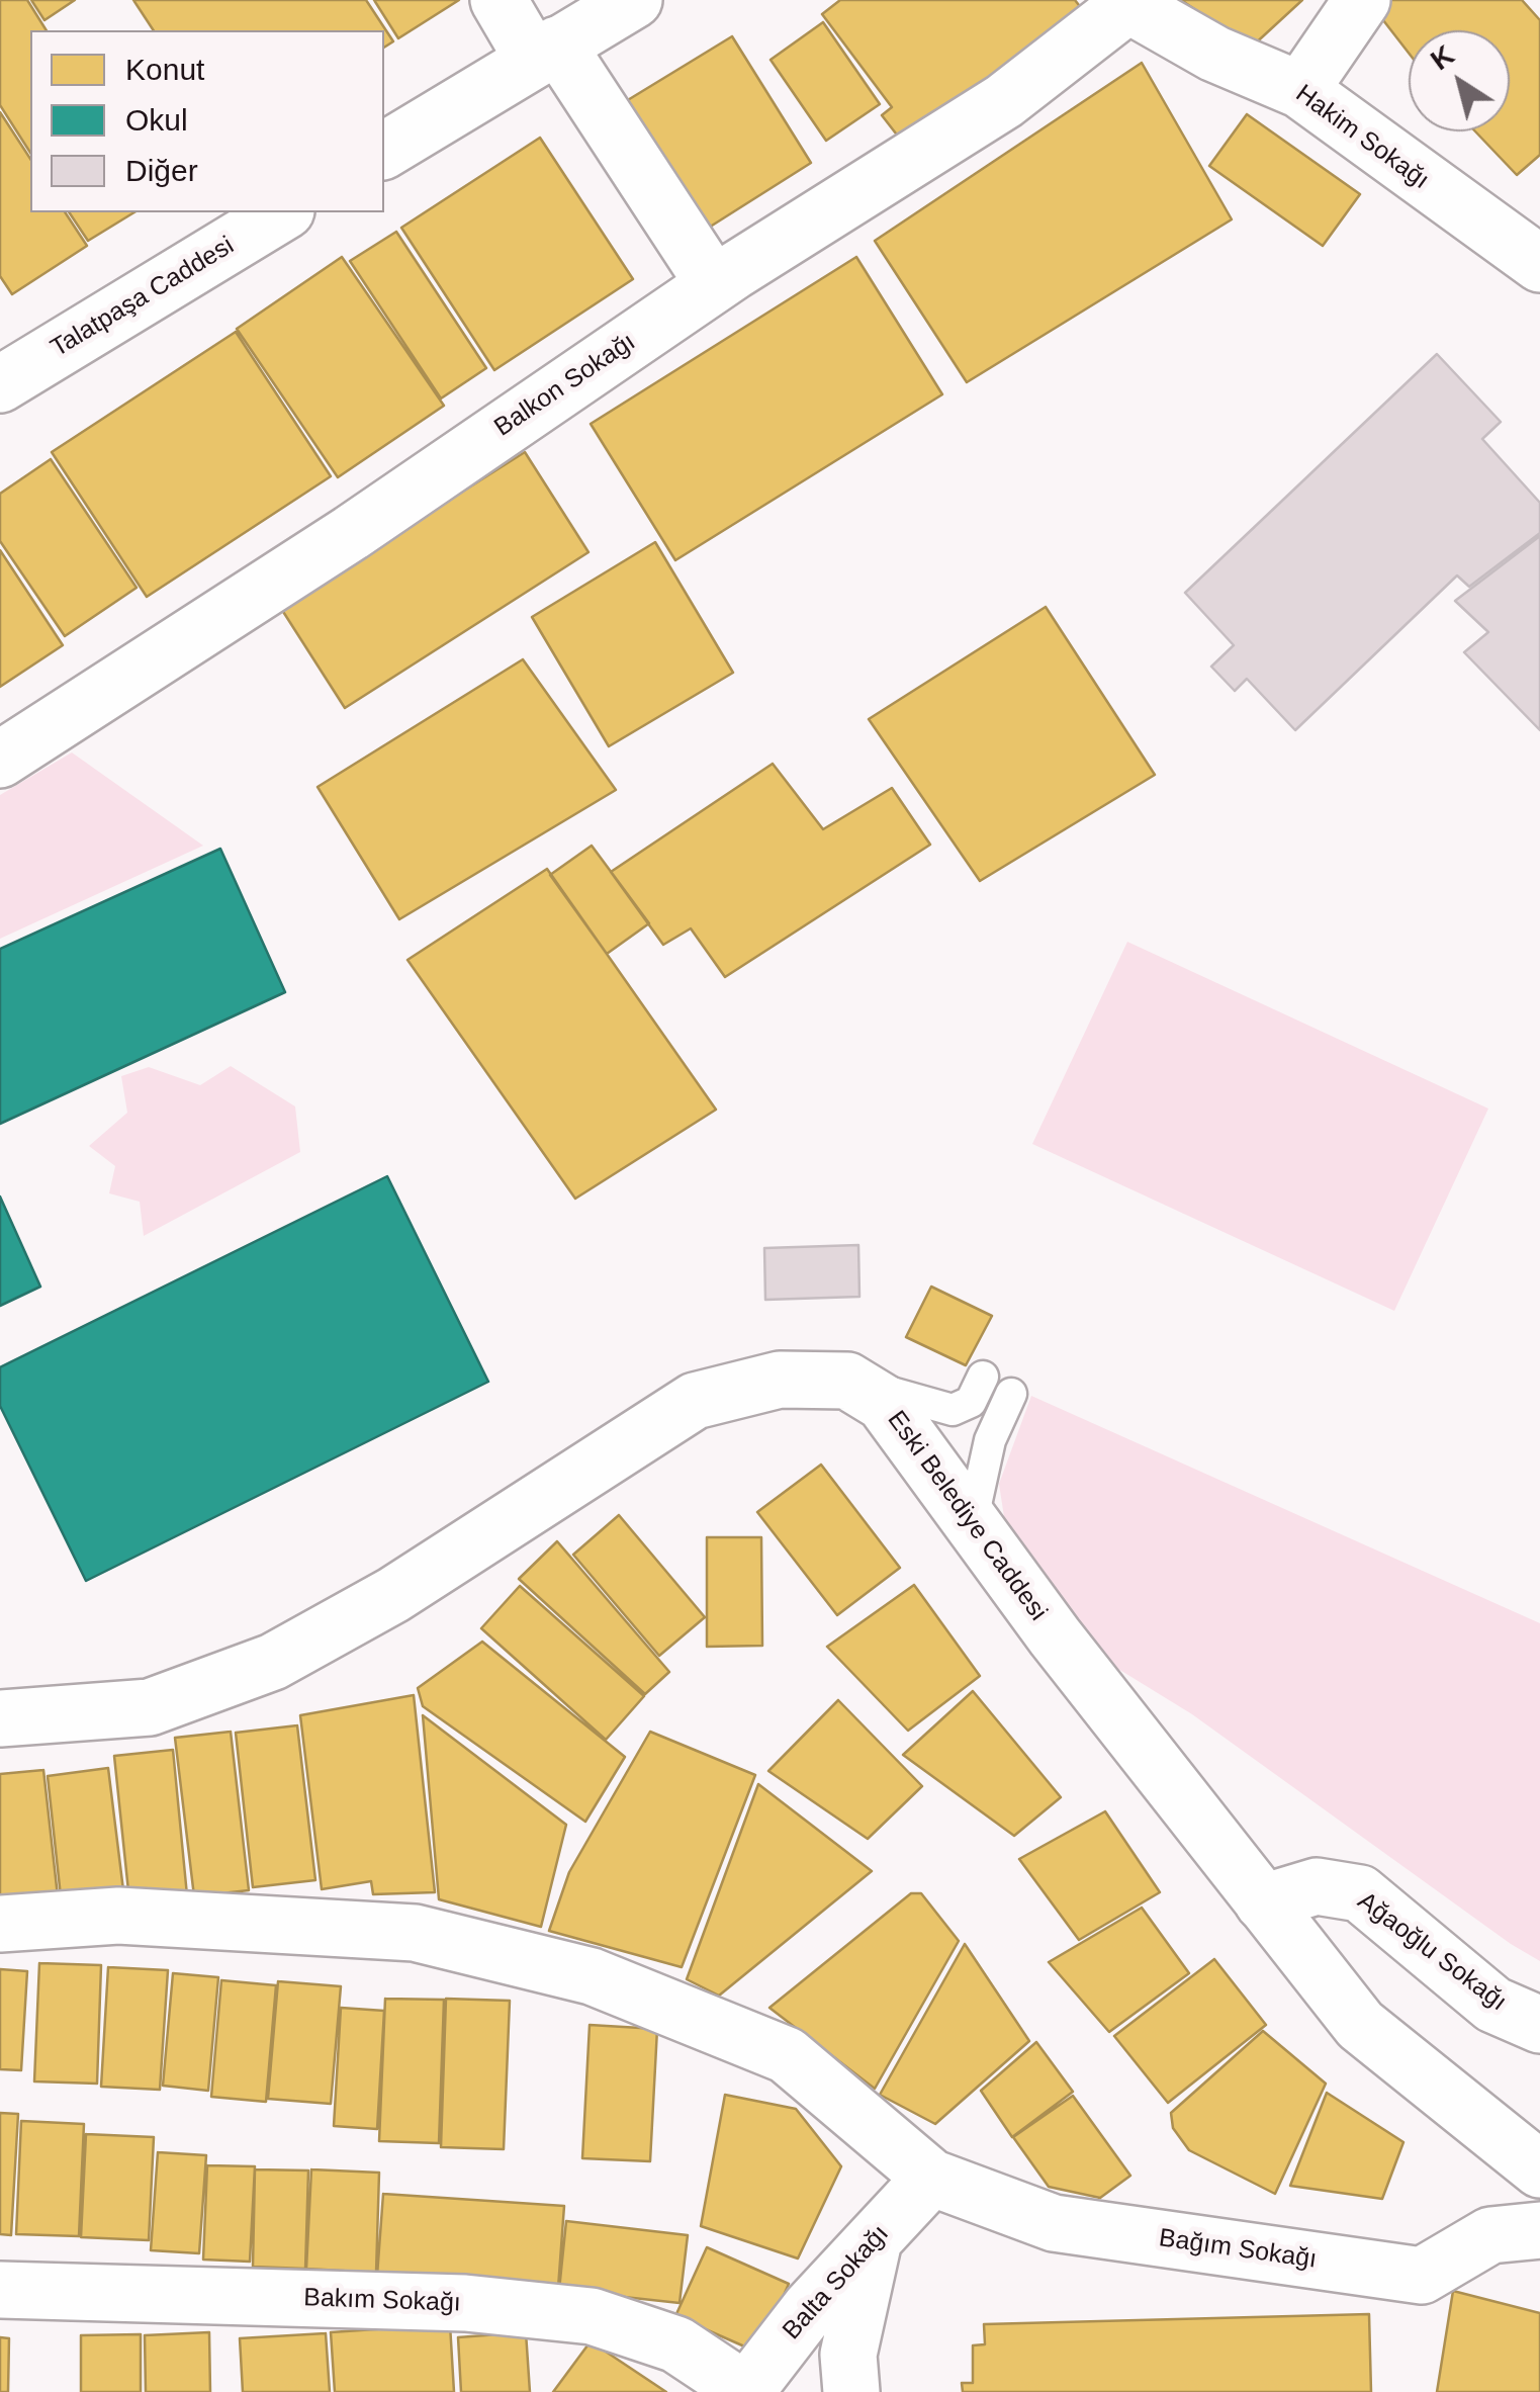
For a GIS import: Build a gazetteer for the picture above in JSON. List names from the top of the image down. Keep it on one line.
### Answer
{"streets":{"street":["Hakim Sokağı","Talatpaşa Caddesi","Balkon Sokağı","Eski Belediye Caddesi","Ağaoğlu Sokağı","Bağım Sokağı","Balta Sokağı","Bakım Sokağı"]},"crossings":[["Hakim Sokağı","Balkon Sokağı"],["Eski Belediye Caddesi","Ağaoğlu Sokağı"],["Bağım Sokağı","Balta Sokağı"],["Balta Sokağı","Bakım Sokağı"]],"legend":["Konut","Okul","Diğer"],"north":"top left"}
